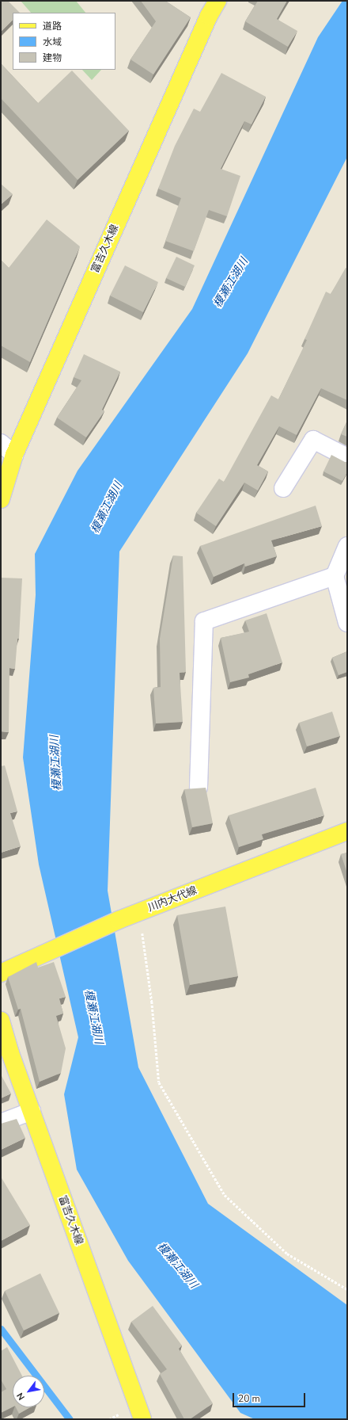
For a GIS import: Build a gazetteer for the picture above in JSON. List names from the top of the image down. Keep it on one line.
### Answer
{"streets":{"main road":["富吉久木線","川内大代線"]},"water":["榎瀬江湖川"],"legend":["道路","水域","建物"],"scale_bar":"20 m","north":"bottom left"}
